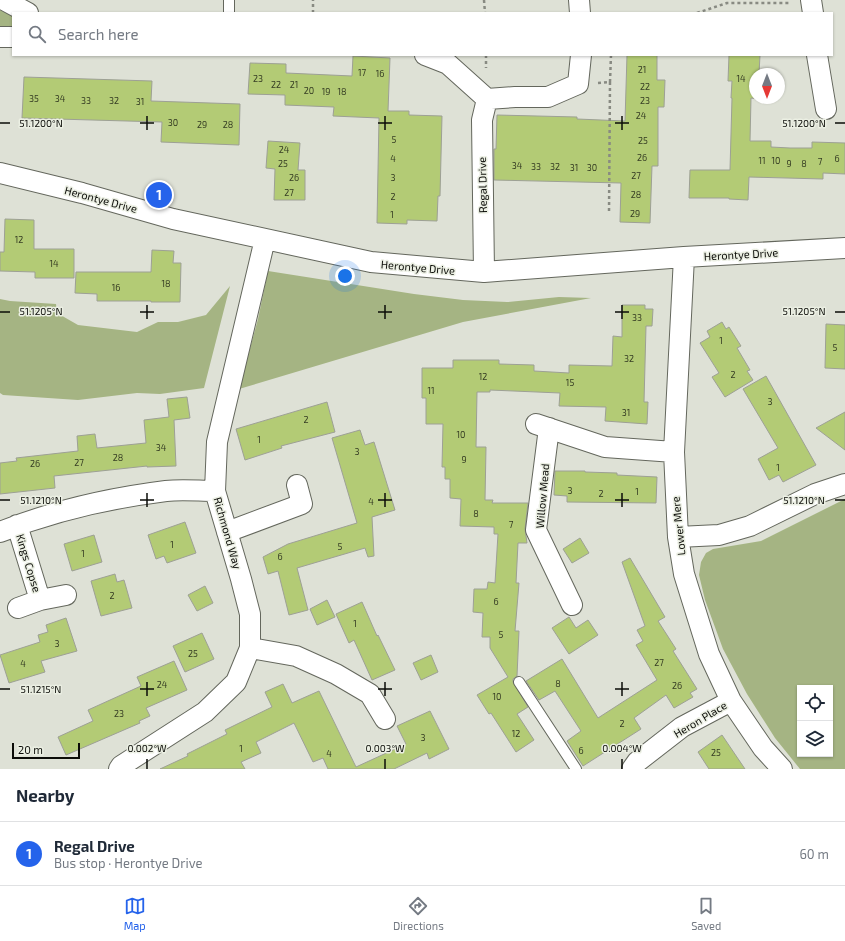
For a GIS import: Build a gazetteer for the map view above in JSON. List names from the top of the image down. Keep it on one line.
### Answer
{"streets":{"street":["Regal Drive","Herontye Drive","Willow Mead","Lower Mere","Richmond Way","Kings Copse","Heron Place"]},"crossings":[["Regal Drive","Herontye Drive"],["Herontye Drive","Lower Mere"],["Herontye Drive","Richmond Way"],["Willow Mead","Lower Mere"],["Lower Mere","Heron Place"]],"house_numbers":["21","17","16","23","14","22","21","22","20","19","18","35","34","33","32","23","31","24","30","29","28","5","25","24","26","4","6","11","10","7","25","9","8","34","33","32","31","30","27","26","3","27","28","2","29","1","12","14","18","16","33","1","5","32","2","12","15","11","3","31","2","10","1","34","3","28","9","27","26","1","3","1","2","4","8","7","1","5","1","6","2","6","1","5","3","25","27","4","8","24","26","10","23","2","12","3","1","6","25","4"],"scale_bar":"20 m","north":"bottom","page":{"search":"Search here","pins":"1","scale":"20 m","heading":"Nearby","list":[{"mark":"1","name":"Regal Drive","note":"Bus stop · Herontye Drive","value":"60 m"}],"nav":["Map","Directions","Saved"]},"coordinates":["51.1200°N","51.1205°N","51.1210°N","51.1215°N","0.002°W","0.003°W","0.004°W"]}
